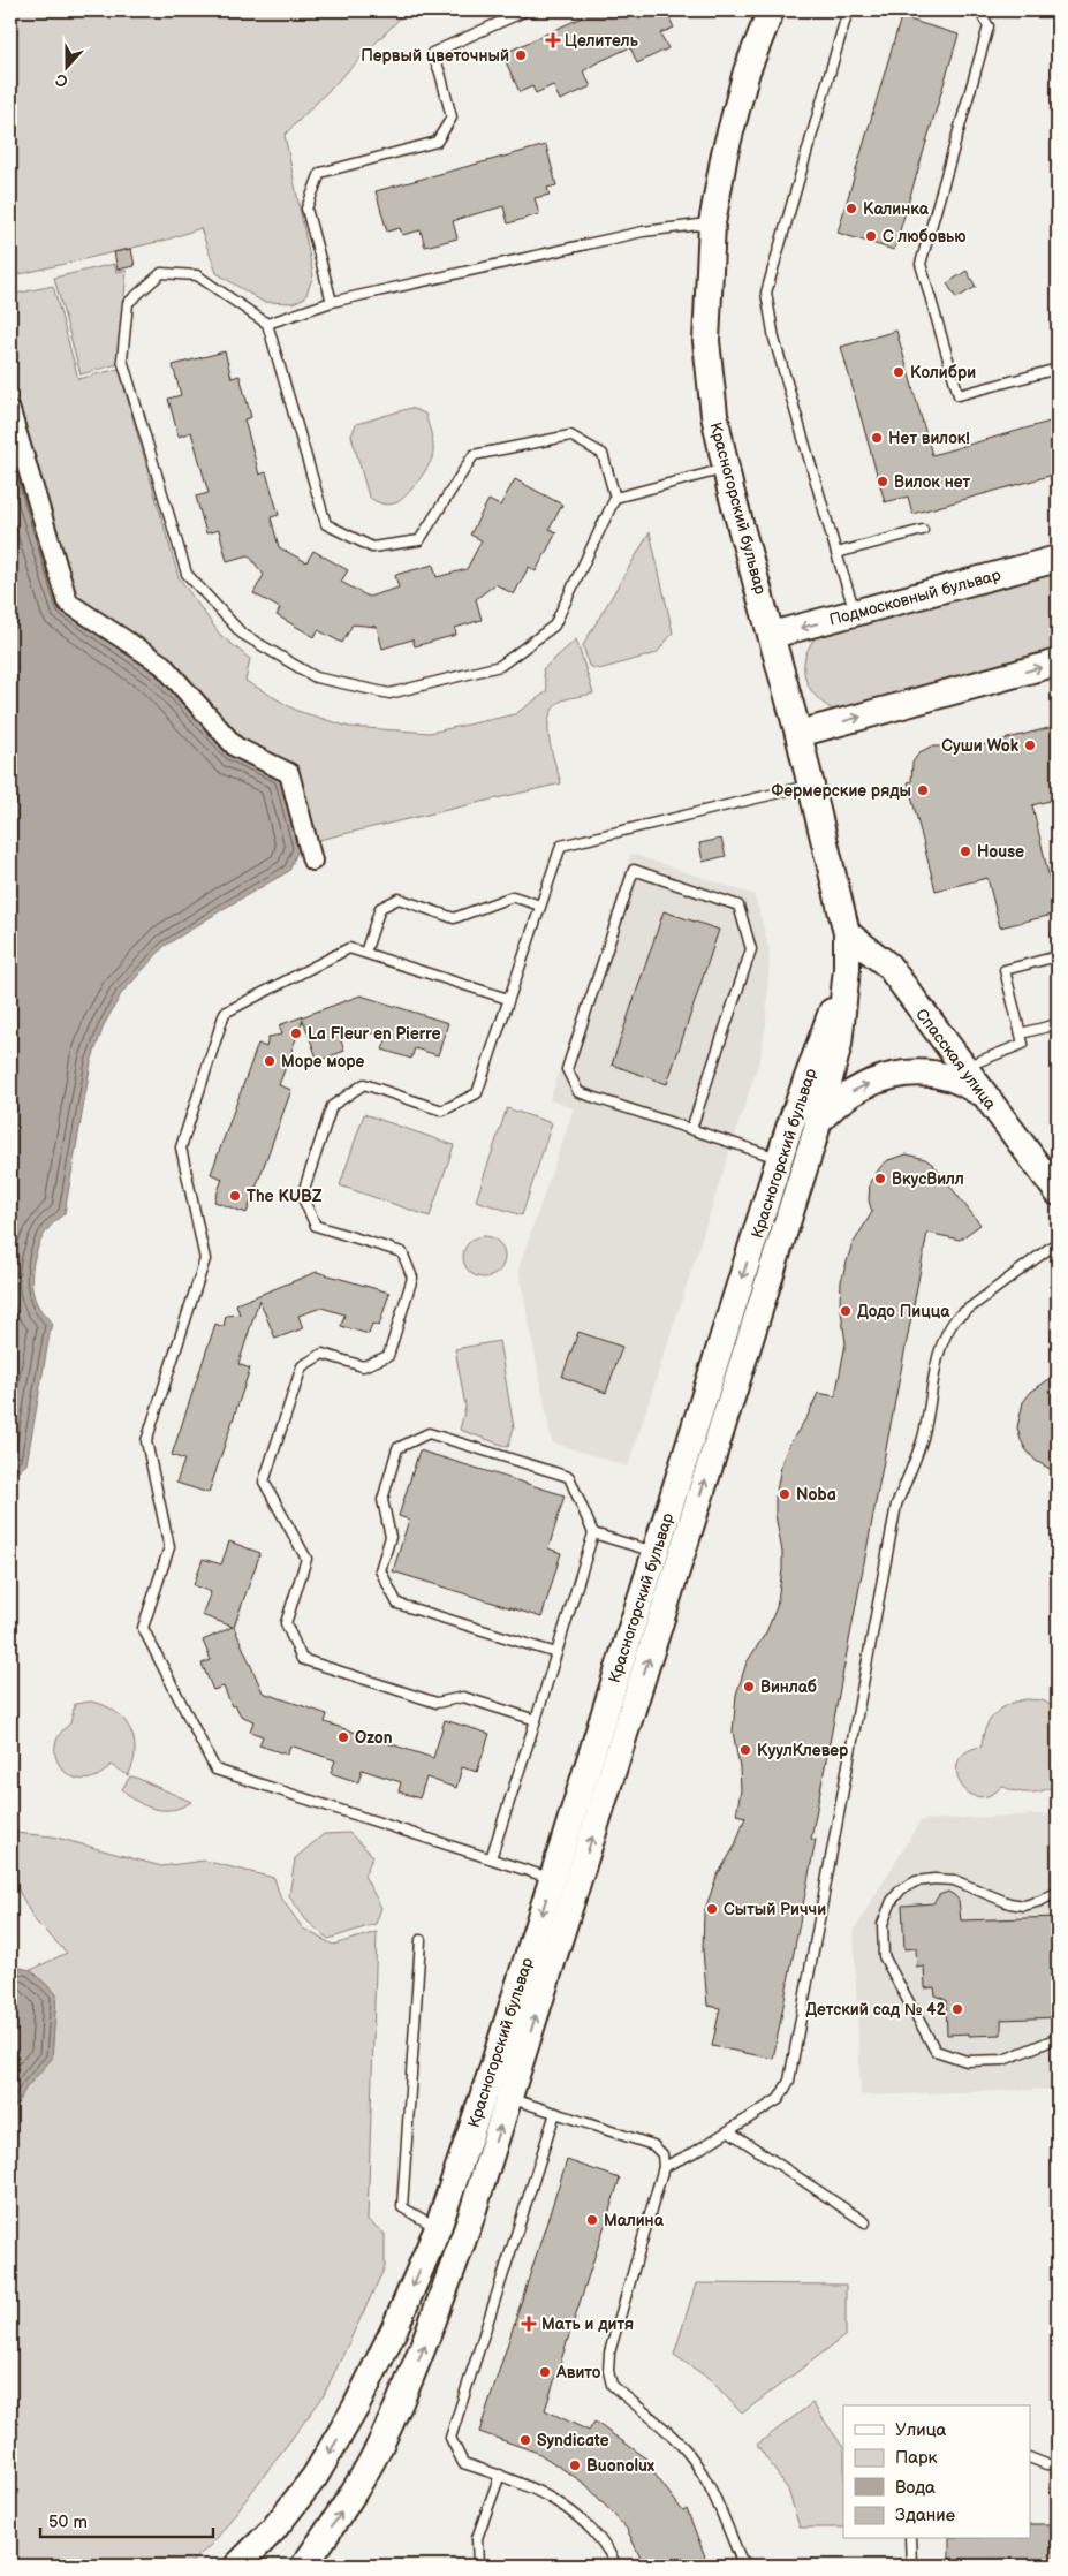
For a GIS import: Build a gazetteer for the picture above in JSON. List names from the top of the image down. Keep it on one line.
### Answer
{"streets":{"main road":["Красногорский бульвар","Подмосковный бульвар","Спасская улица"]},"crossings":[["Красногорский бульвар","Подмосковный бульвар"],["Красногорский бульвар","Спасская улица"]],"places":{"health":["Целитель","Мать и дитя"],"other":["Первый цветочный","Калинка","С любовью","Колибри","Нет вилок!","Вилок нет","Суши Wok","Фермерские ряды","House","La Fleur en Pierre","Море море","ВкусВилл","The KUBZ","Додо Пицца","Noba","Винлаб","Ozon","КуулКлевер","Сытый Риччи","Детский сад № 42","Малина","Авито","Syndicate","Buonolux"]},"legend":["Улица","Парк","Вода","Здание"],"scale_bar":"50 m","north":"bottom"}
